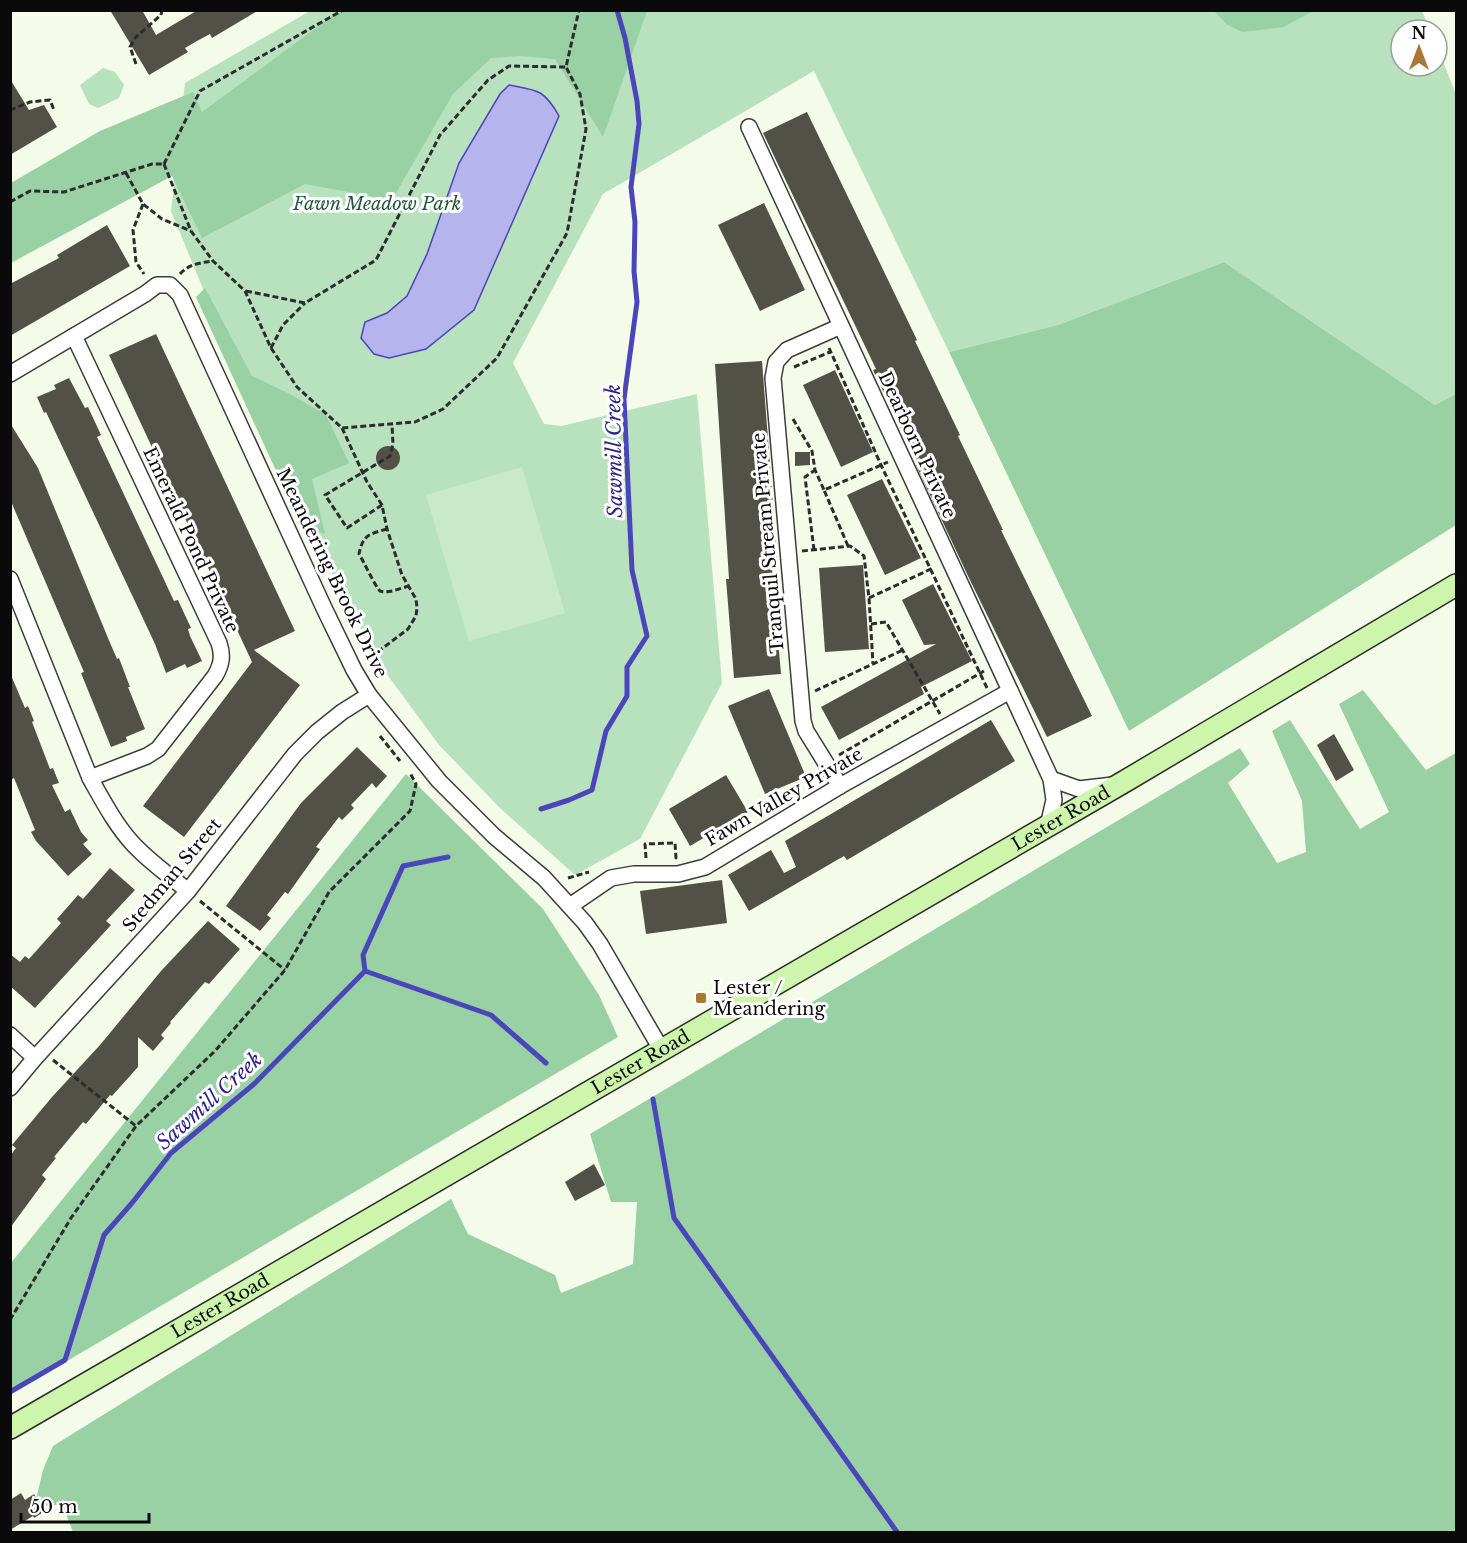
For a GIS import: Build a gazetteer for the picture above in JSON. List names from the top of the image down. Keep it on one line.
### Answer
{"streets":{"main road":["Lester Road"],"street":["Dearborn Private","Emerald Pond Private","Tranquil Stream Private","Meandering Brook Drive","Fawn Valley Private","Stedman Street"]},"crossings":[["Dearborn Private","Tranquil Stream Private"],["Dearborn Private","Fawn Valley Private"],["Dearborn Private","Lester Road"],["Tranquil Stream Private","Fawn Valley Private"],["Meandering Brook Drive","Fawn Valley Private"],["Meandering Brook Drive","Lester Road"],["Meandering Brook Drive","Stedman Street"]],"water":["Sawmill Creek"],"parks":["Fawn Meadow Park"],"places":{"transit":["Lester / Meandering"]},"scale_bar":"50 m","north":"top"}
